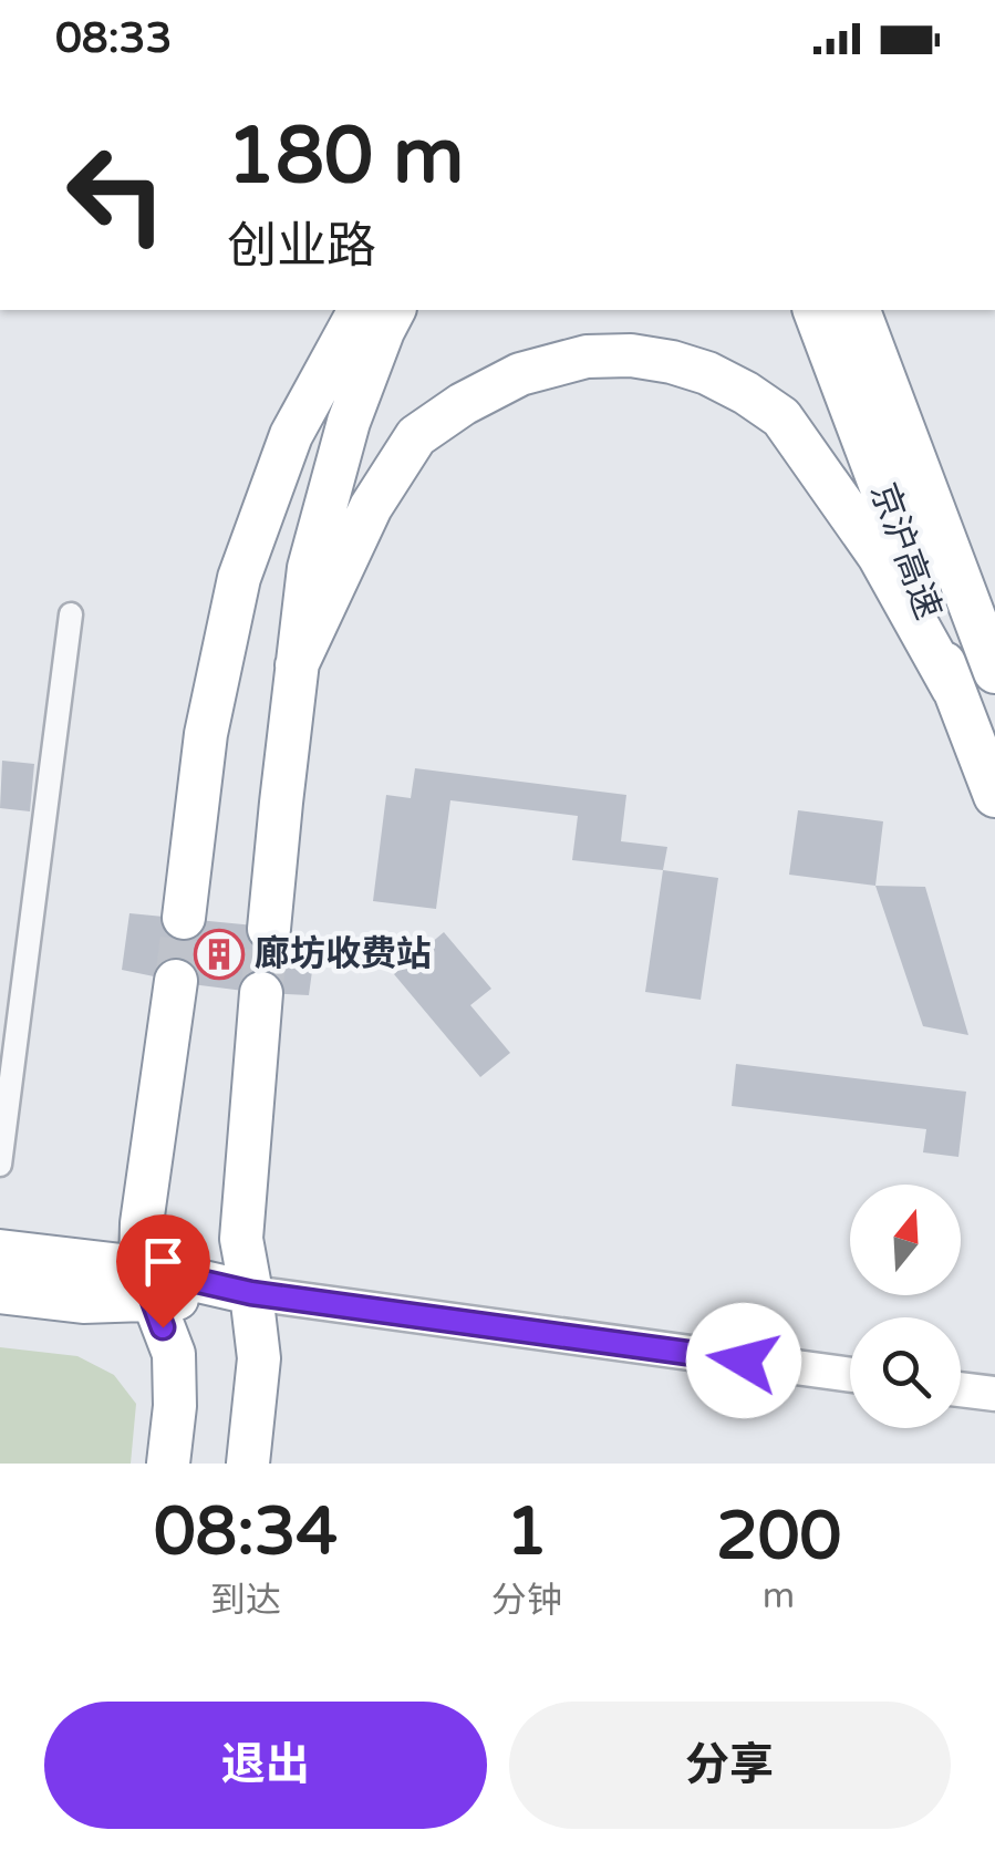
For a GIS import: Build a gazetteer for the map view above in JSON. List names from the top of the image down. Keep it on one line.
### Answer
{"streets":{"highway":["京沪高速"]},"places":{"building":["廊坊收费站"]},"north":"top","page":{"status":"08:33","turn":["180 m","创业路"],"eta":["08:34","到达","1","分钟","200","m"],"buttons":["退出","分享"]}}
